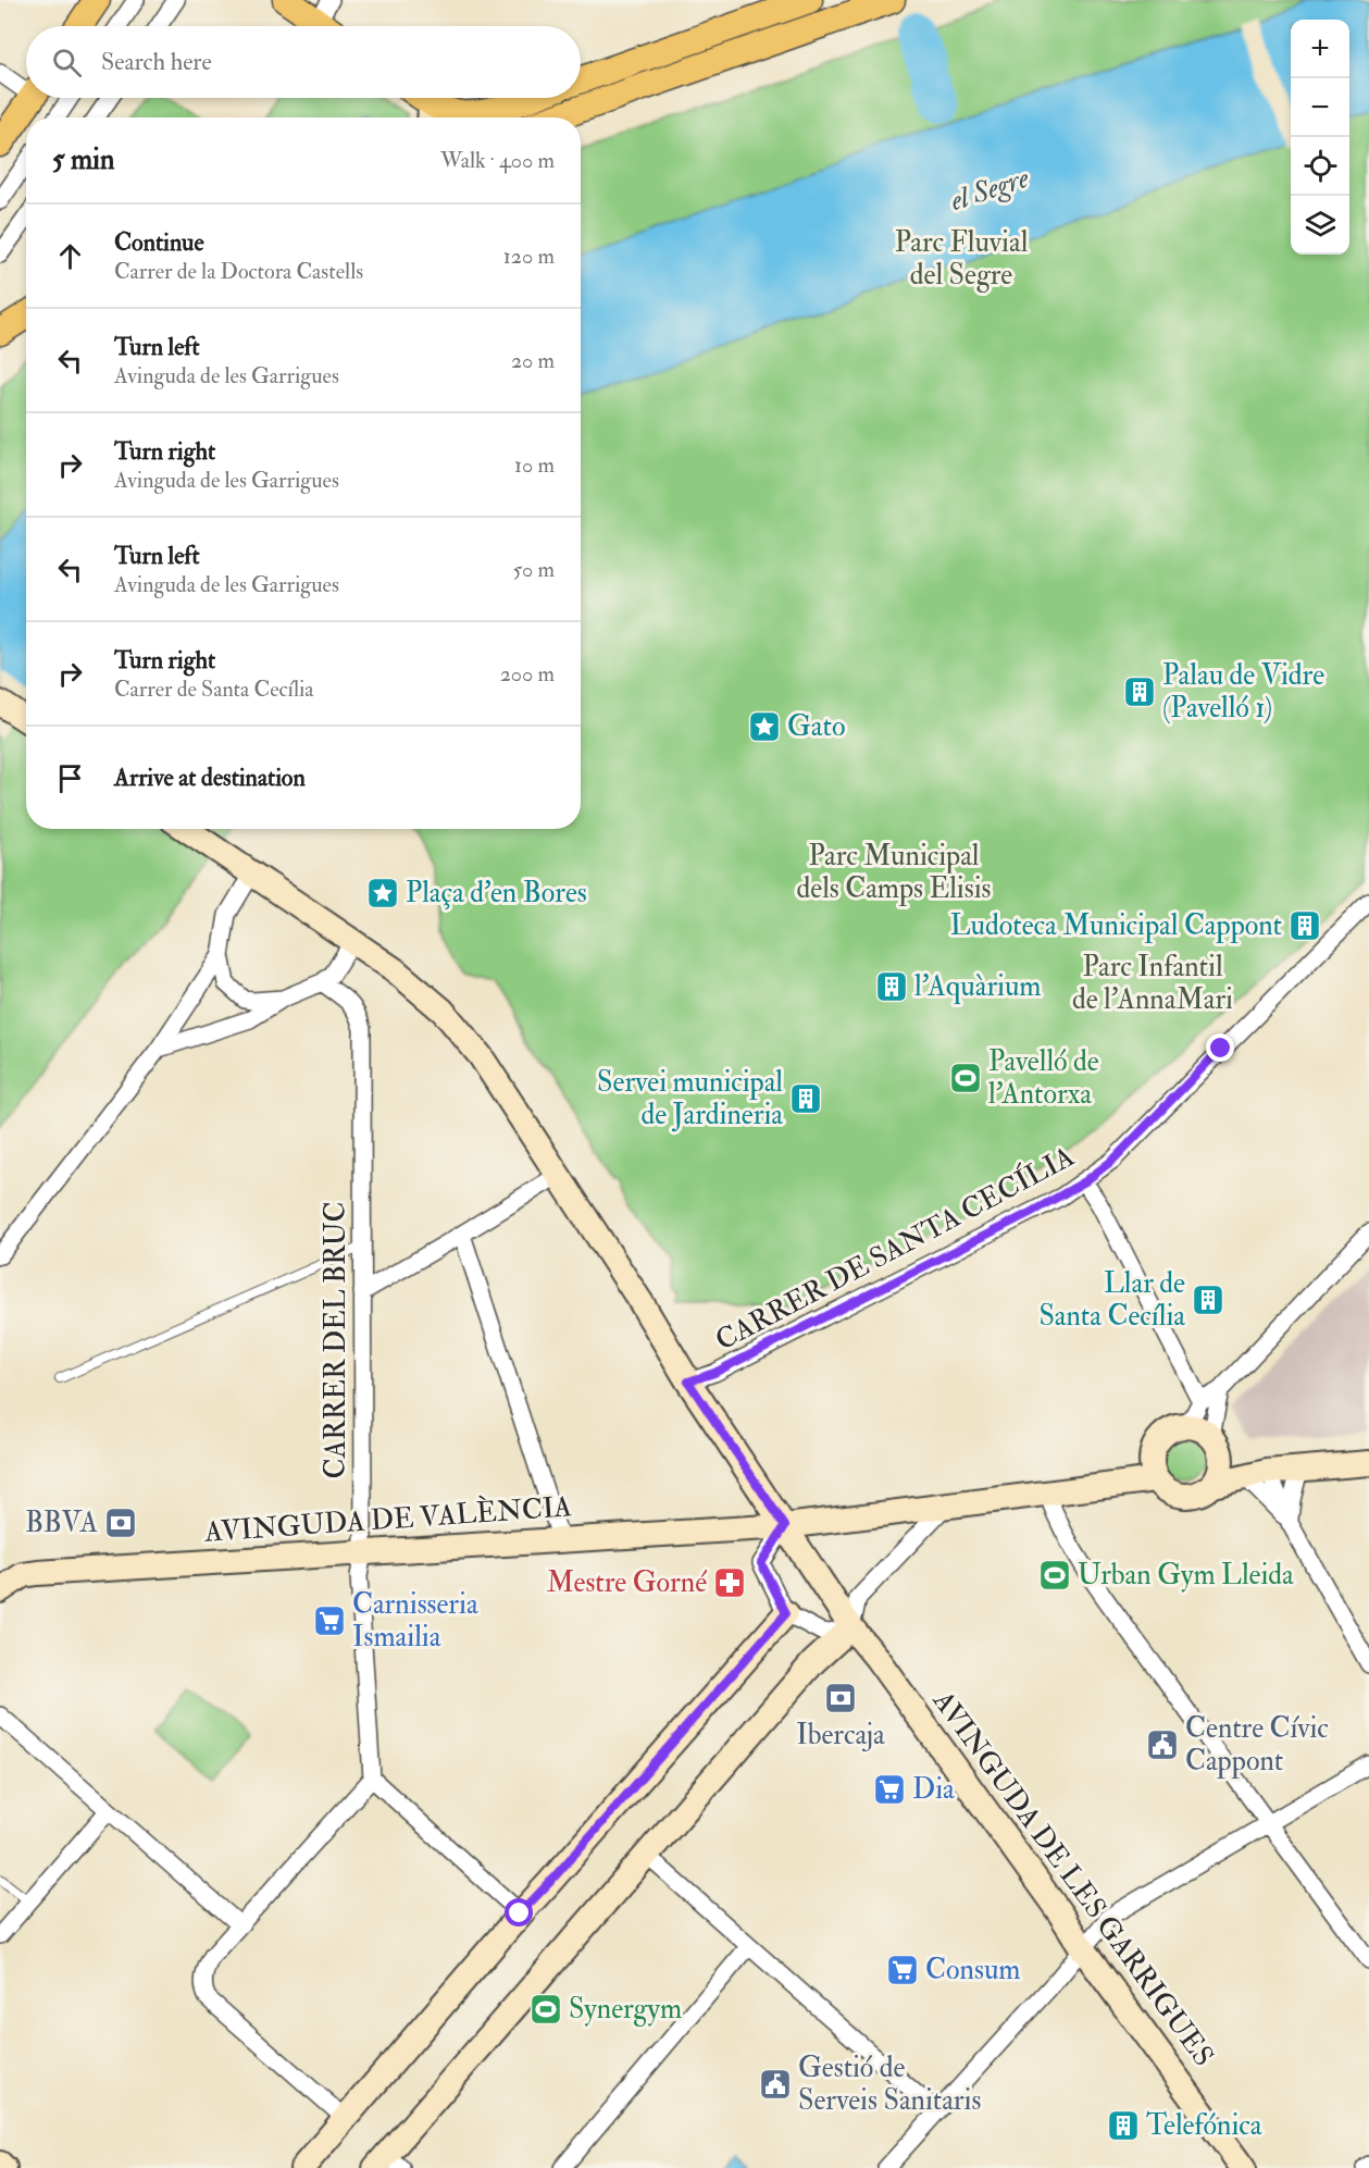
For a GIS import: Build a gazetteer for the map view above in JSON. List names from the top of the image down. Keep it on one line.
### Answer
{"streets":{"street":["CARRER DE SANTA CECÍLIA","CARRER DEL BRUC","AVINGUDA DE VALÈNCIA","AVINGUDA DE LES GARRIGUES"]},"crossings":[["CARRER DE SANTA CECÍLIA","AVINGUDA DE LES GARRIGUES"],["CARRER DEL BRUC","AVINGUDA DE VALÈNCIA"],["AVINGUDA DE VALÈNCIA","AVINGUDA DE LES GARRIGUES"]],"water":["el Segre"],"parks":["Parc Fluvial del Segre","Parc Municipal dels Camps Elisis","Parc Infantil de l'AnnaMari"],"places":{"building":["Palau de Vidre (Pavelló 1)","Ludoteca Municipal Cappont","l'Aquàrium","Servei municipal de Jardineria","Llar de Santa Cecília","Telefónica"],"place":["Gato","Plaça d'en Bores"],"sports":["Pavelló de l'Antorxa","Urban Gym Lleida","Synergym"],"bank":["BBVA","Ibercaja"],"pharmacy":["Mestre Gorné"],"supermarket":["Carnisseria Ismailia","Dia","Consum"],"public building":["Centre Cívic Cappont","Gestió de Serveis Sanitaris"]},"page":{"map_buttons":["+","−"],"search":"Search here","heading":["5 min","Walk · 400 m"],"list":[["Continue","Carrer de la Doctora Castells","120 m"],["Turn left","Avinguda de les Garrigues","20 m"],["Turn right","Avinguda de les Garrigues","10 m"],["Turn left","Avinguda de les Garrigues","50 m"],["Turn right","Carrer de Santa Cecília","200 m"],"Arrive at destination"]}}
